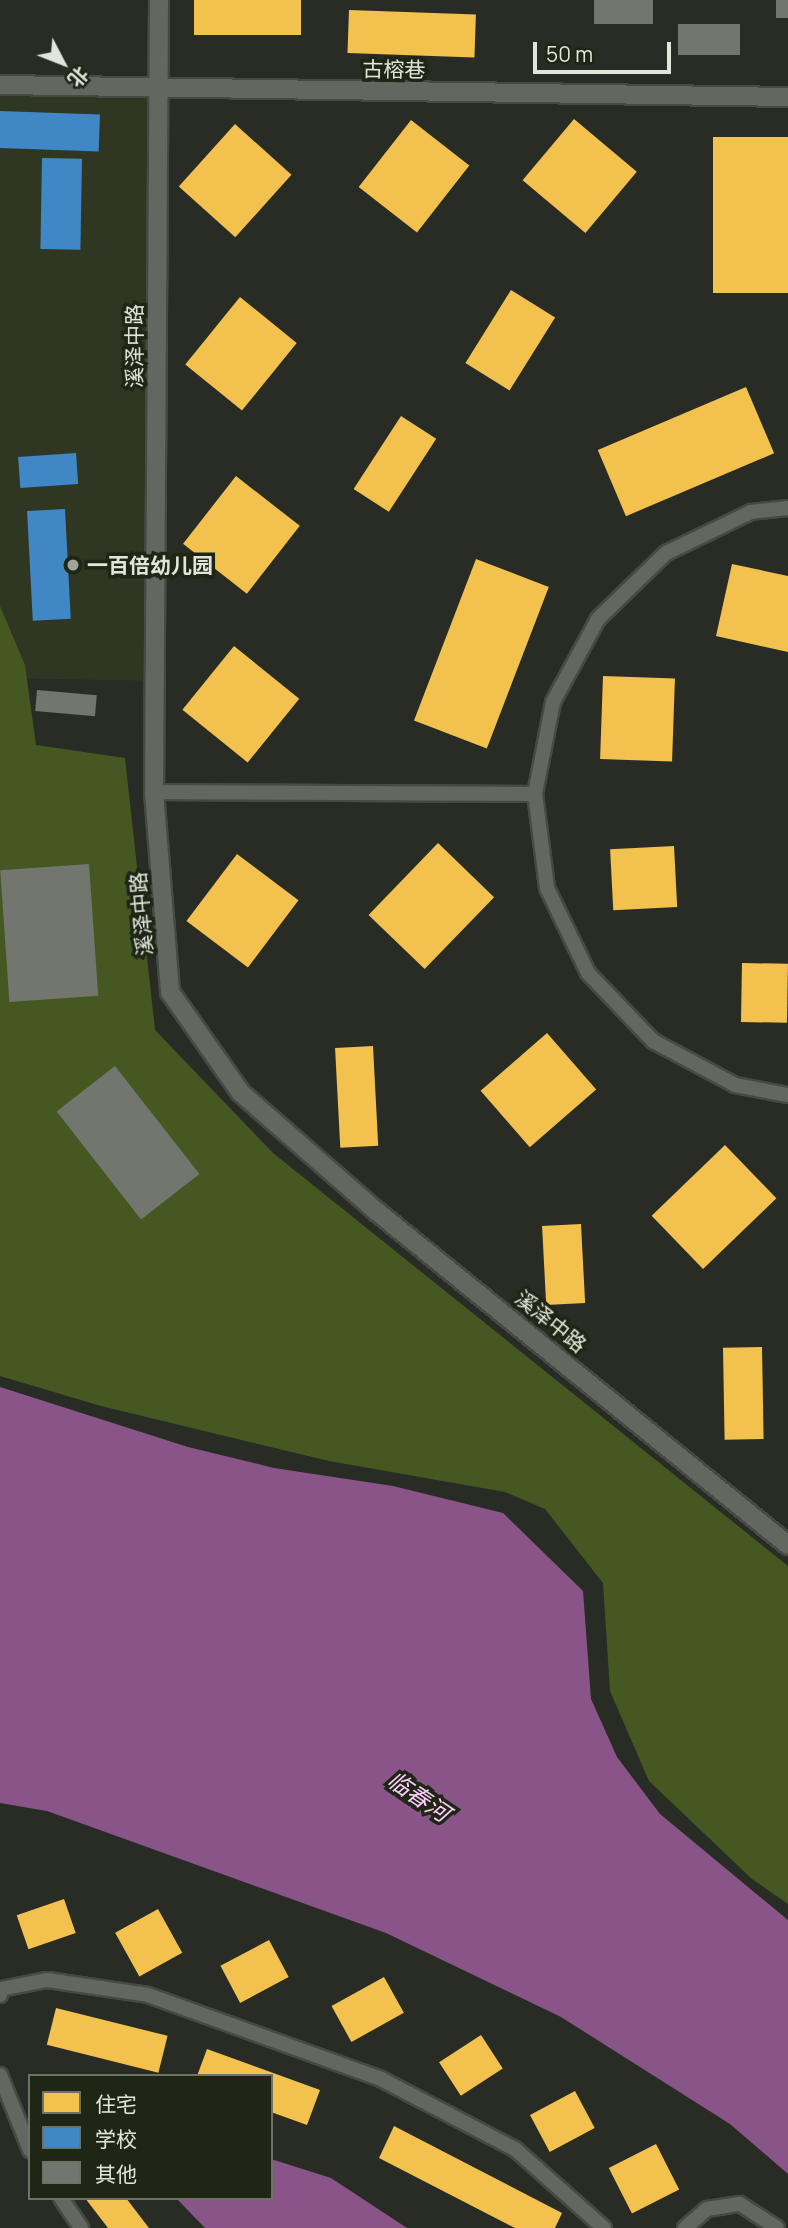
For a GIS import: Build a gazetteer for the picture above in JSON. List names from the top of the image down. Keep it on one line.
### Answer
{"streets":{"street":["古榕巷","溪泽中路"]},"crossings":[["古榕巷","溪泽中路"]],"water":["临春河"],"places":["一百倍幼儿园"],"legend":["住宅","学校","其他"],"scale_bar":"50 m","north":"bottom right"}
